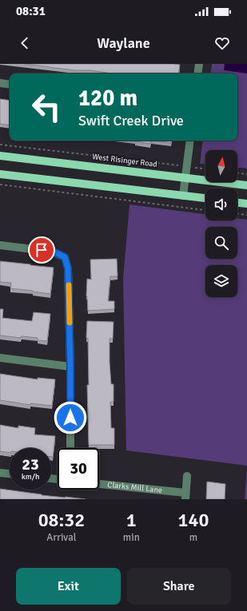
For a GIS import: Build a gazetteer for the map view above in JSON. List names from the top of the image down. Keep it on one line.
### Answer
{"streets":{"main road":["West Risinger Road"],"street":["Clarks Mill Lane"]},"north":"top","page":{"status":"08:31","header":"Waylane","turn":["120 m","Swift Creek Drive"],"speed":"23 km/h","limit":"30","eta":["08:32","Arrival","1","min","140","m"],"buttons":["Exit","Share"]}}
